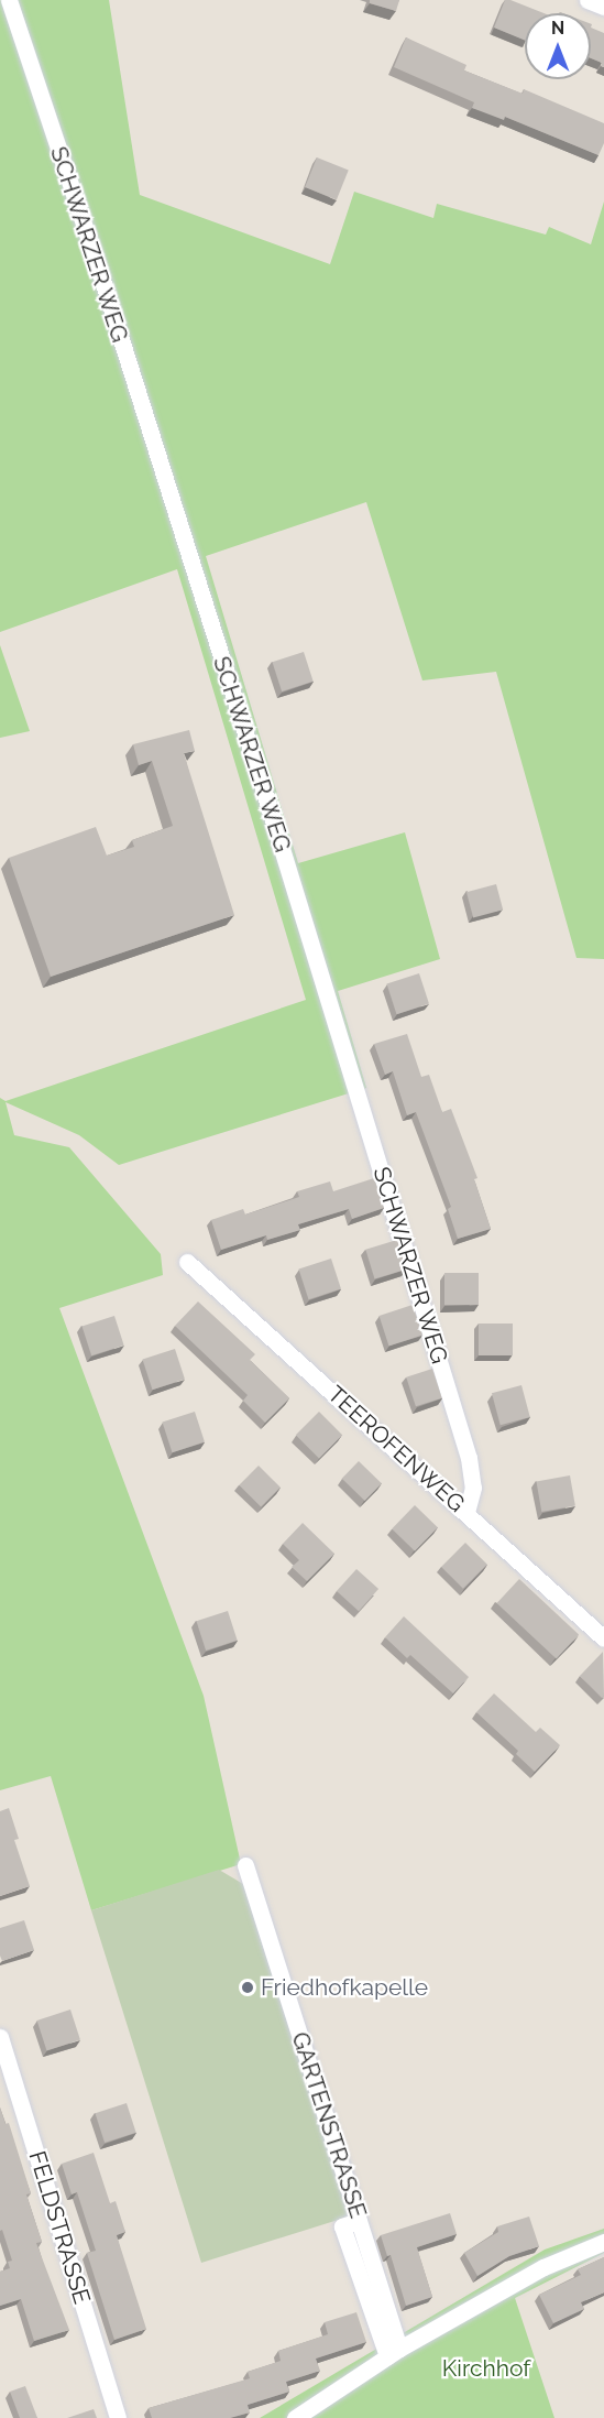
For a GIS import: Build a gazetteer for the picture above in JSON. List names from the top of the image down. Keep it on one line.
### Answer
{"streets":{"street":["SCHWARZER WEG","TEEROFENWEG","GARTENSTRASSE","FELDSTRASSE"]},"crossings":[["SCHWARZER WEG","TEEROFENWEG"]],"parks":["Kirchhof"],"places":["Friedhofkapelle"],"north":"top"}
